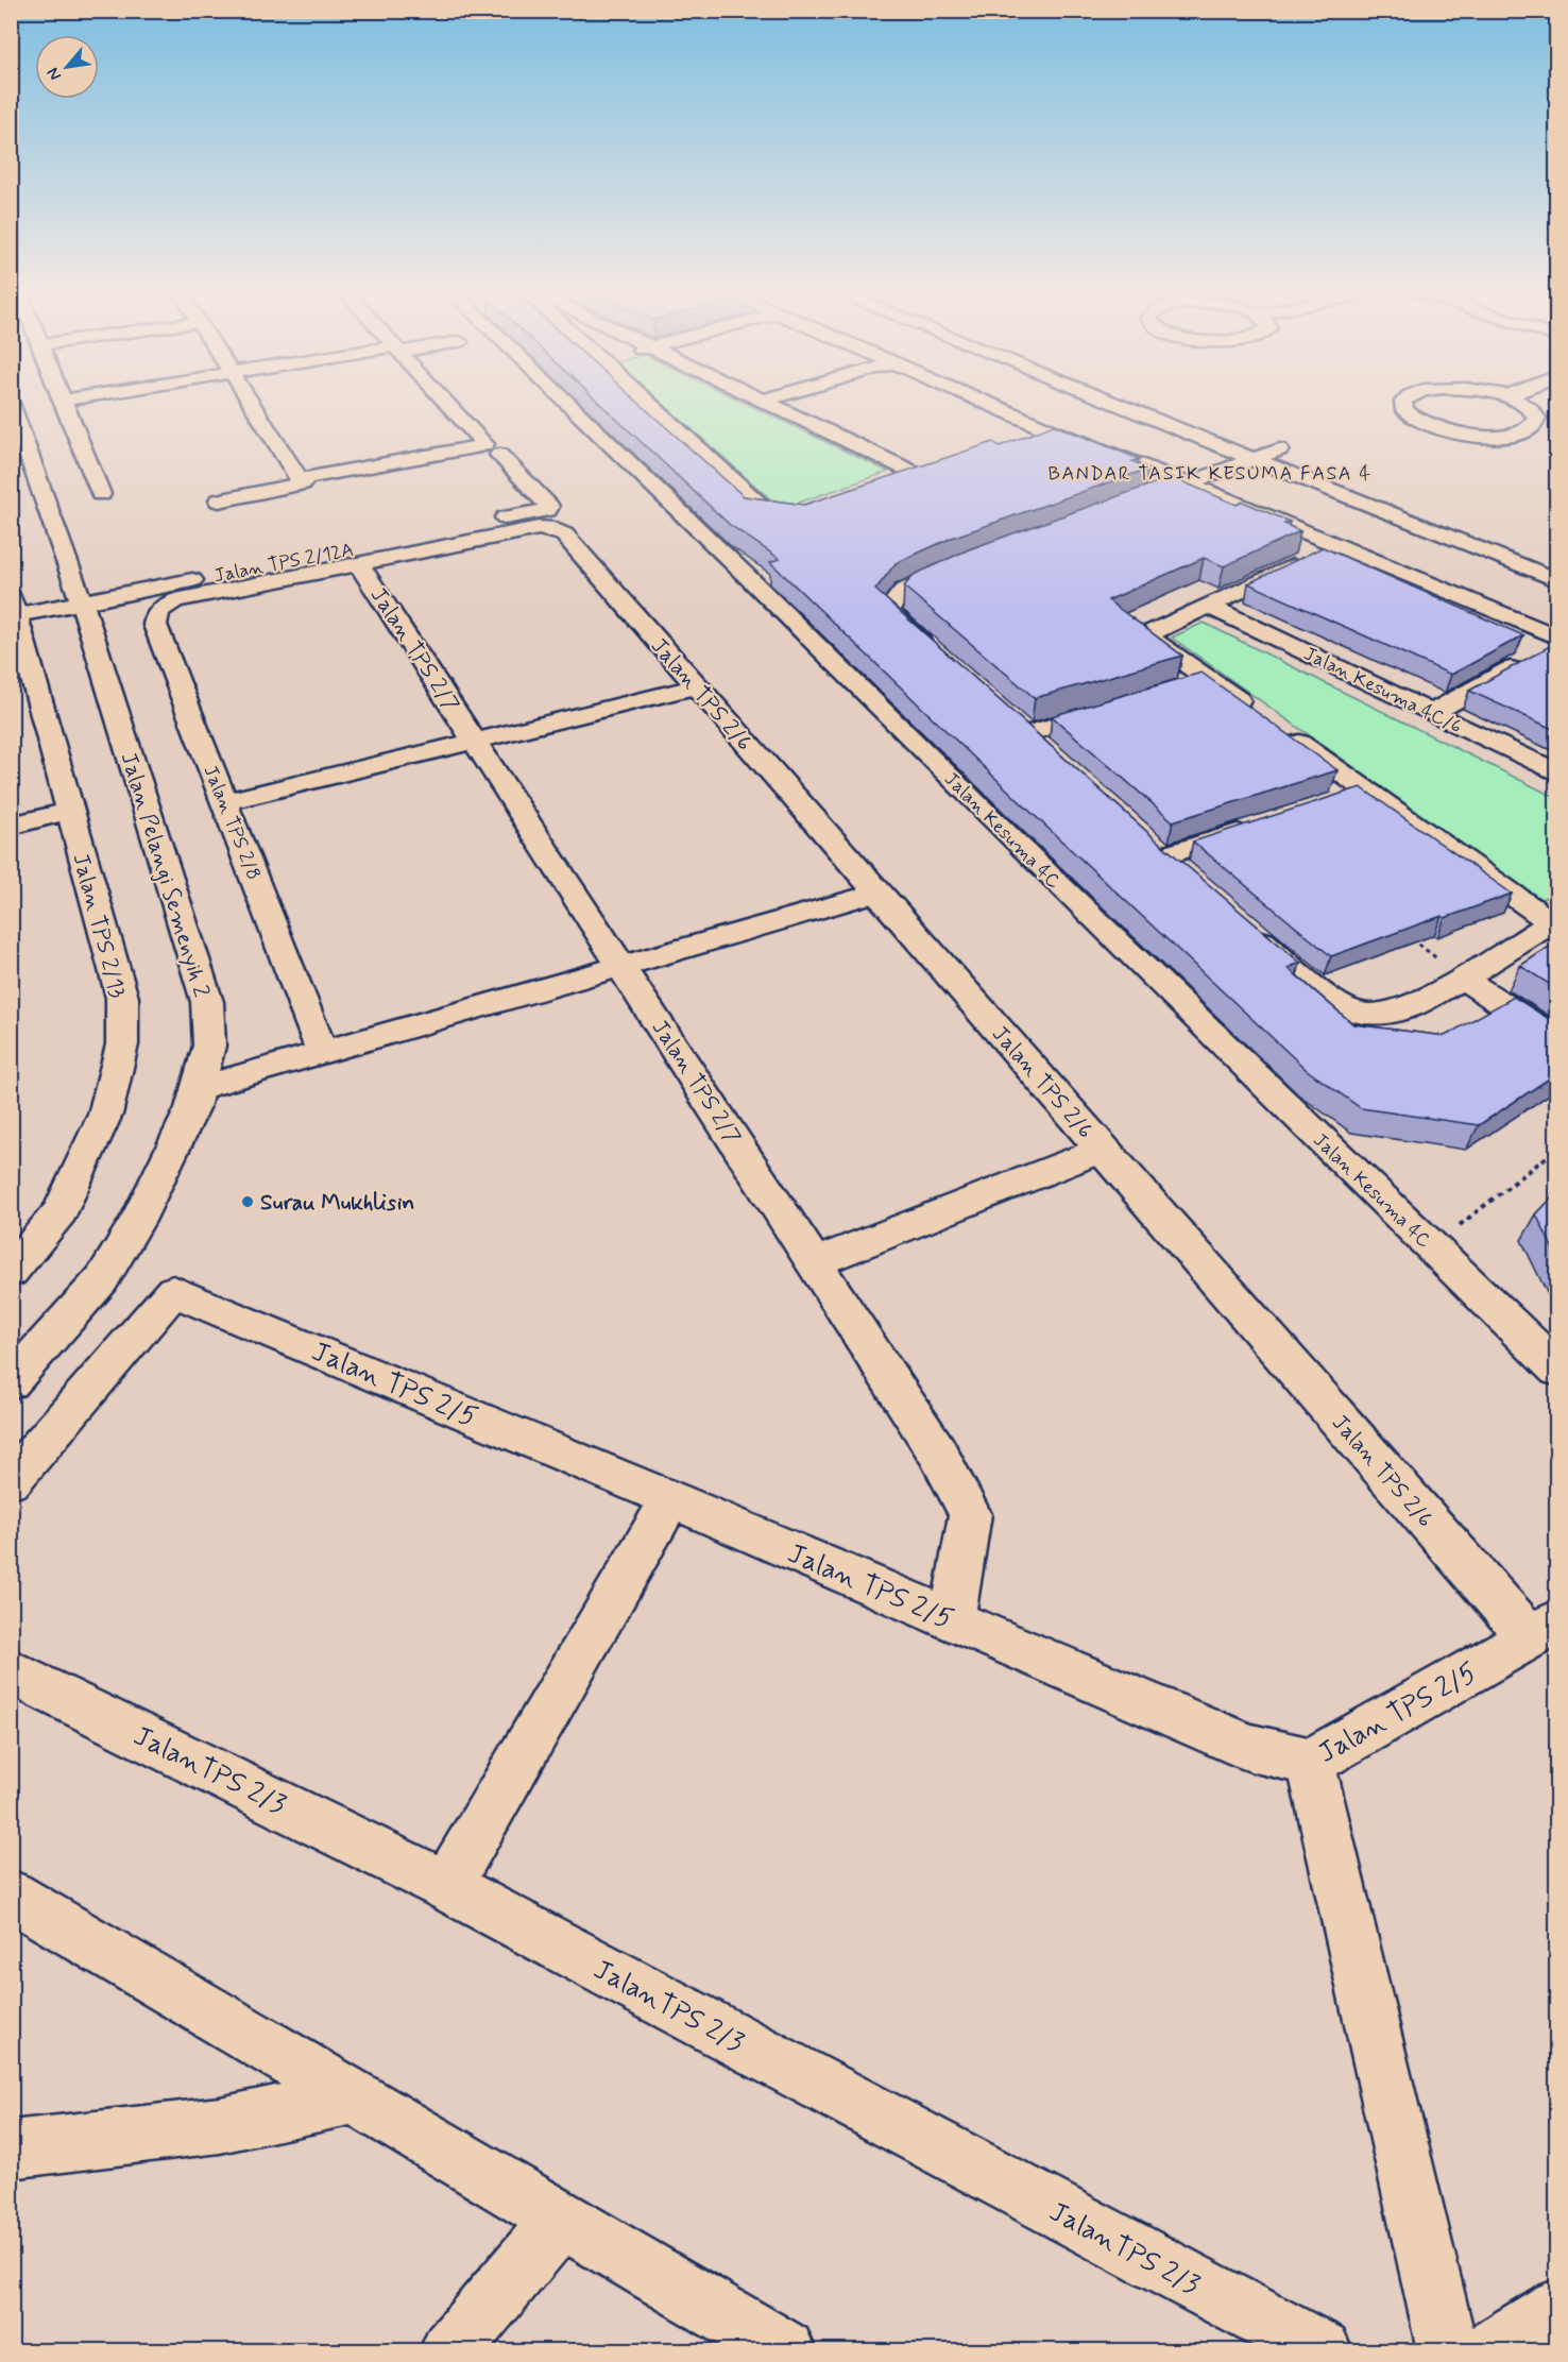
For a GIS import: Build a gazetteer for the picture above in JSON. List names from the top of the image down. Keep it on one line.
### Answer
{"streets":{"street":["Jalan TPS 2/12A","Jalan TPS 2/7","Jalan Kesuma 4C/6","Jalan TPS 2/6","Jalan TPS 2/8","Jalan Kesuma 4C","Jalan Pelangi Semenyih 2","Jalan TPS 2/13","Jalan TPS 2/5","JalanTPS 2/3"]},"crossings":[["Jalan TPS 2/12A","Jalan TPS 2/6"],["Jalan TPS 2/12A","Jalan Pelangi Semenyih 2"],["Jalan TPS 2/12A","Jalan TPS 2/13"],["Jalan TPS 2/7","Jalan TPS 2/8"],["Jalan TPS 2/7","Jalan TPS 2/5"],["Jalan TPS 2/6","Jalan TPS 2/5"]],"districts":["BANDAR TASIK KESUMA FASA 4"],"places":["Surau Mukhlisin"],"north":"bottom left"}
